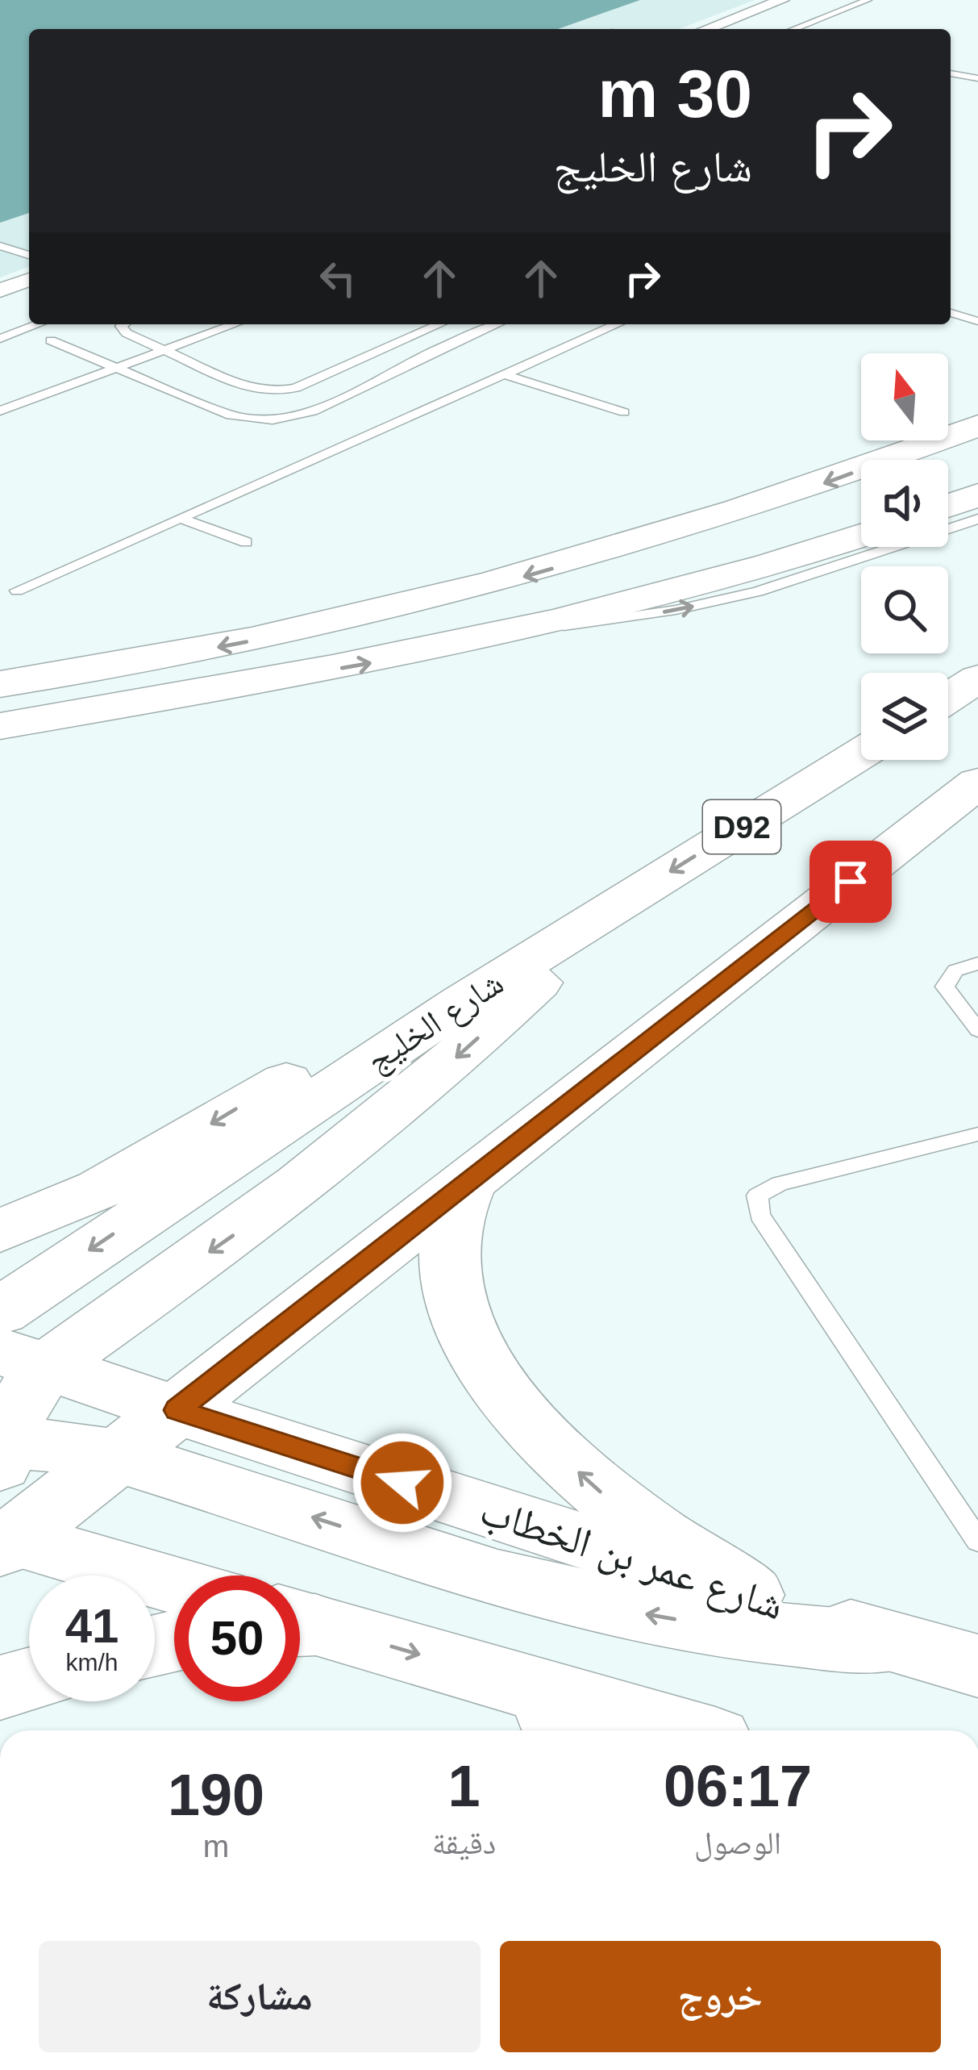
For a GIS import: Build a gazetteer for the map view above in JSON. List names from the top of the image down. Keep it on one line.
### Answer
{"streets":{"main road":["D92","شارع الخليج","شارع عمر بن الخطاب"]},"north":"top","page":{"turn":["30 m","شارع الخليج"],"speed":"41 km/h","limit":"50","eta":["06:17","الوصول","1","دقيقة","190","m"],"buttons":["خروج","مشاركة"]}}
